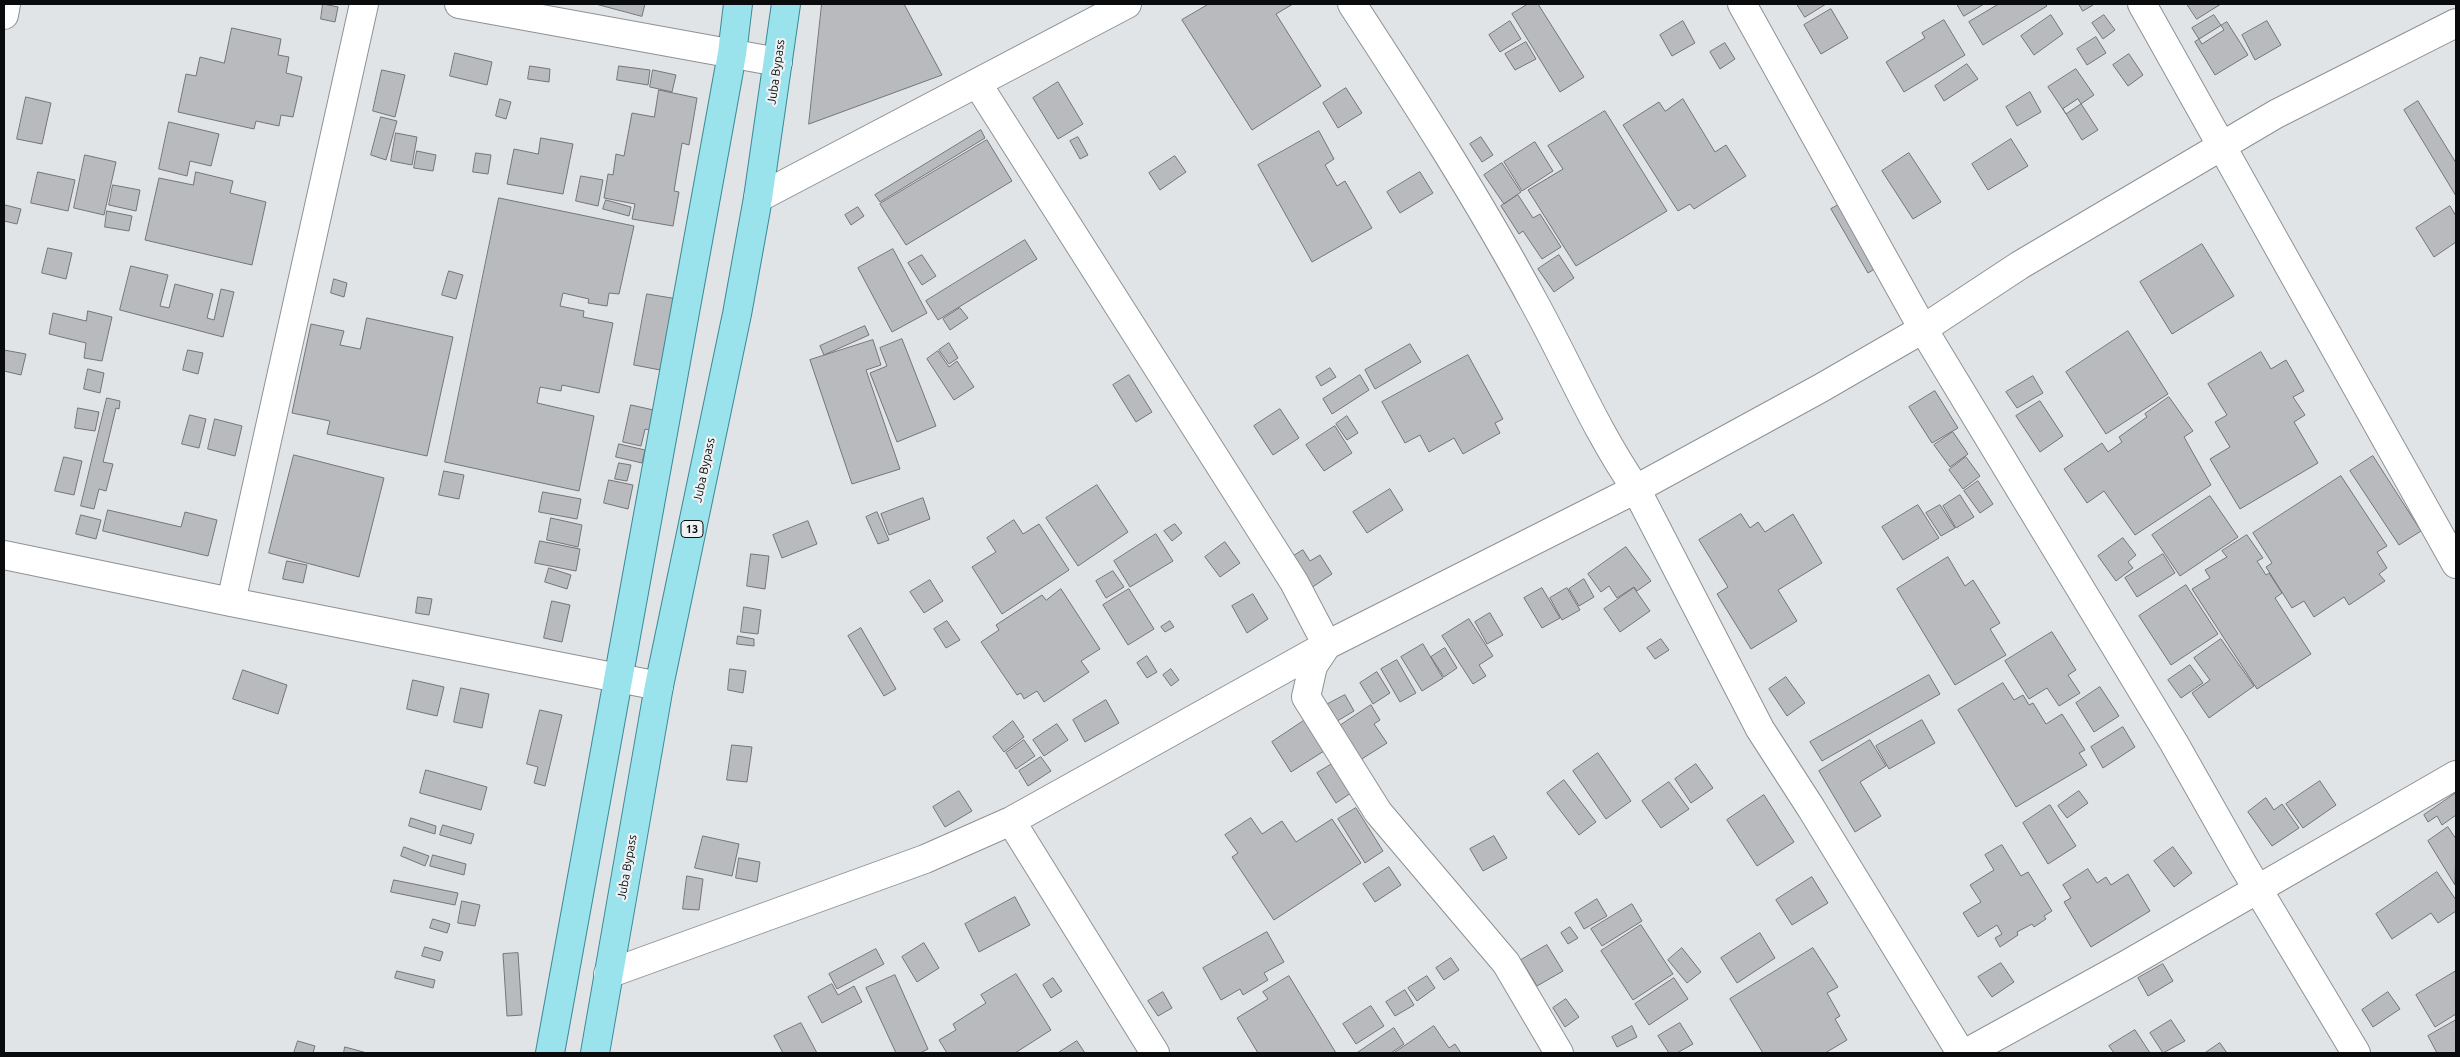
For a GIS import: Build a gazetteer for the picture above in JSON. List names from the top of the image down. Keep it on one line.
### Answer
{"streets":{"main road":["Juba Bypass","13"]}}
